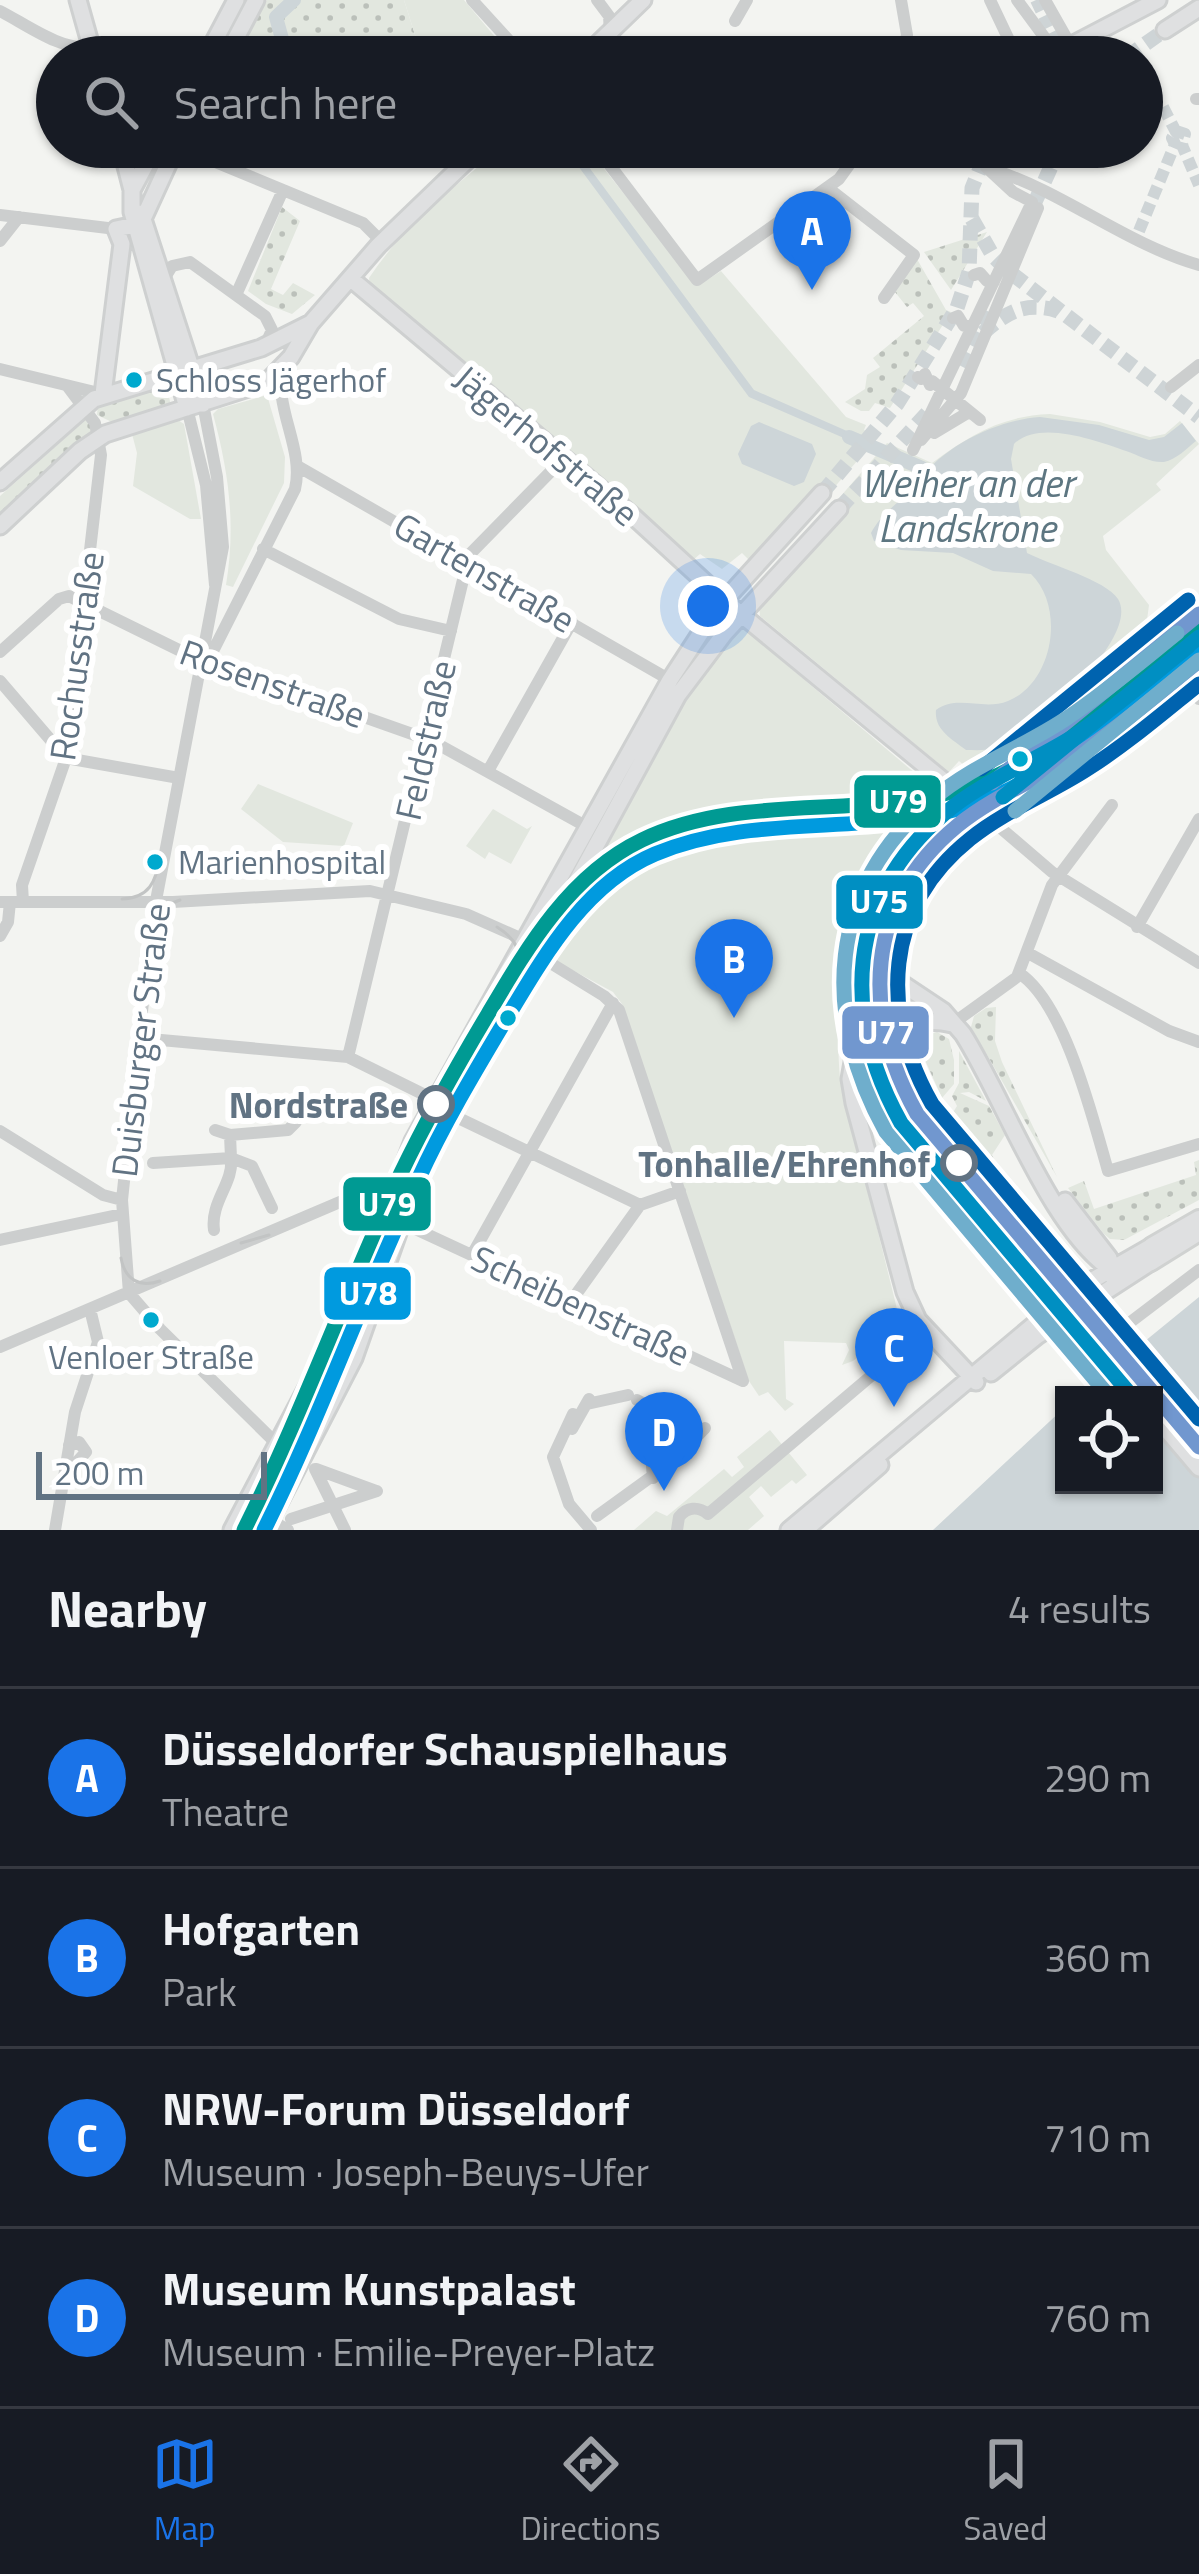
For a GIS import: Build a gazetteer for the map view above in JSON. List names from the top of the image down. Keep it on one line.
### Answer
{"streets":{"main road":["Jägerhofstraße"],"street":["Gartenstraße","Rochusstraße","Rosenstraße","Feldstraße","Duisburger Straße","Scheibenstraße"]},"crossings":[["Gartenstraße","Feldstraße"],["Gartenstraße","Duisburger Straße"],["Rochusstraße","Rosenstraße"],["Rosenstraße","Feldstraße"],["Rosenstraße","Duisburger Straße"]],"water":["Weiher an der Landskrone"],"places":["Schloss Jägerhof","Marienhospital","Nordstraße","Tonhalle/Ehrenhof","Venloer Straße"],"lines":["transit line U77","transit line U79","transit line U75","transit line U78"],"scale_bar":"200 m","page":{"search":"Search here","pins":["A","B","C","D"],"scale":"200 m","heading":["Nearby","4 results"],"list":[{"mark":"A","name":"Düsseldorfer Schauspielhaus","note":"Theatre","value":"290 m"},{"mark":"B","name":"Hofgarten","note":"Park","value":"360 m"},{"mark":"C","name":"NRW-Forum Düsseldorf","note":"Museum · Joseph-Beuys-Ufer","value":"710 m"},{"mark":"D","name":"Museum Kunstpalast","note":"Museum · Emilie-Preyer-Platz","value":"760 m"}],"nav":["Map","Directions","Saved"]}}
